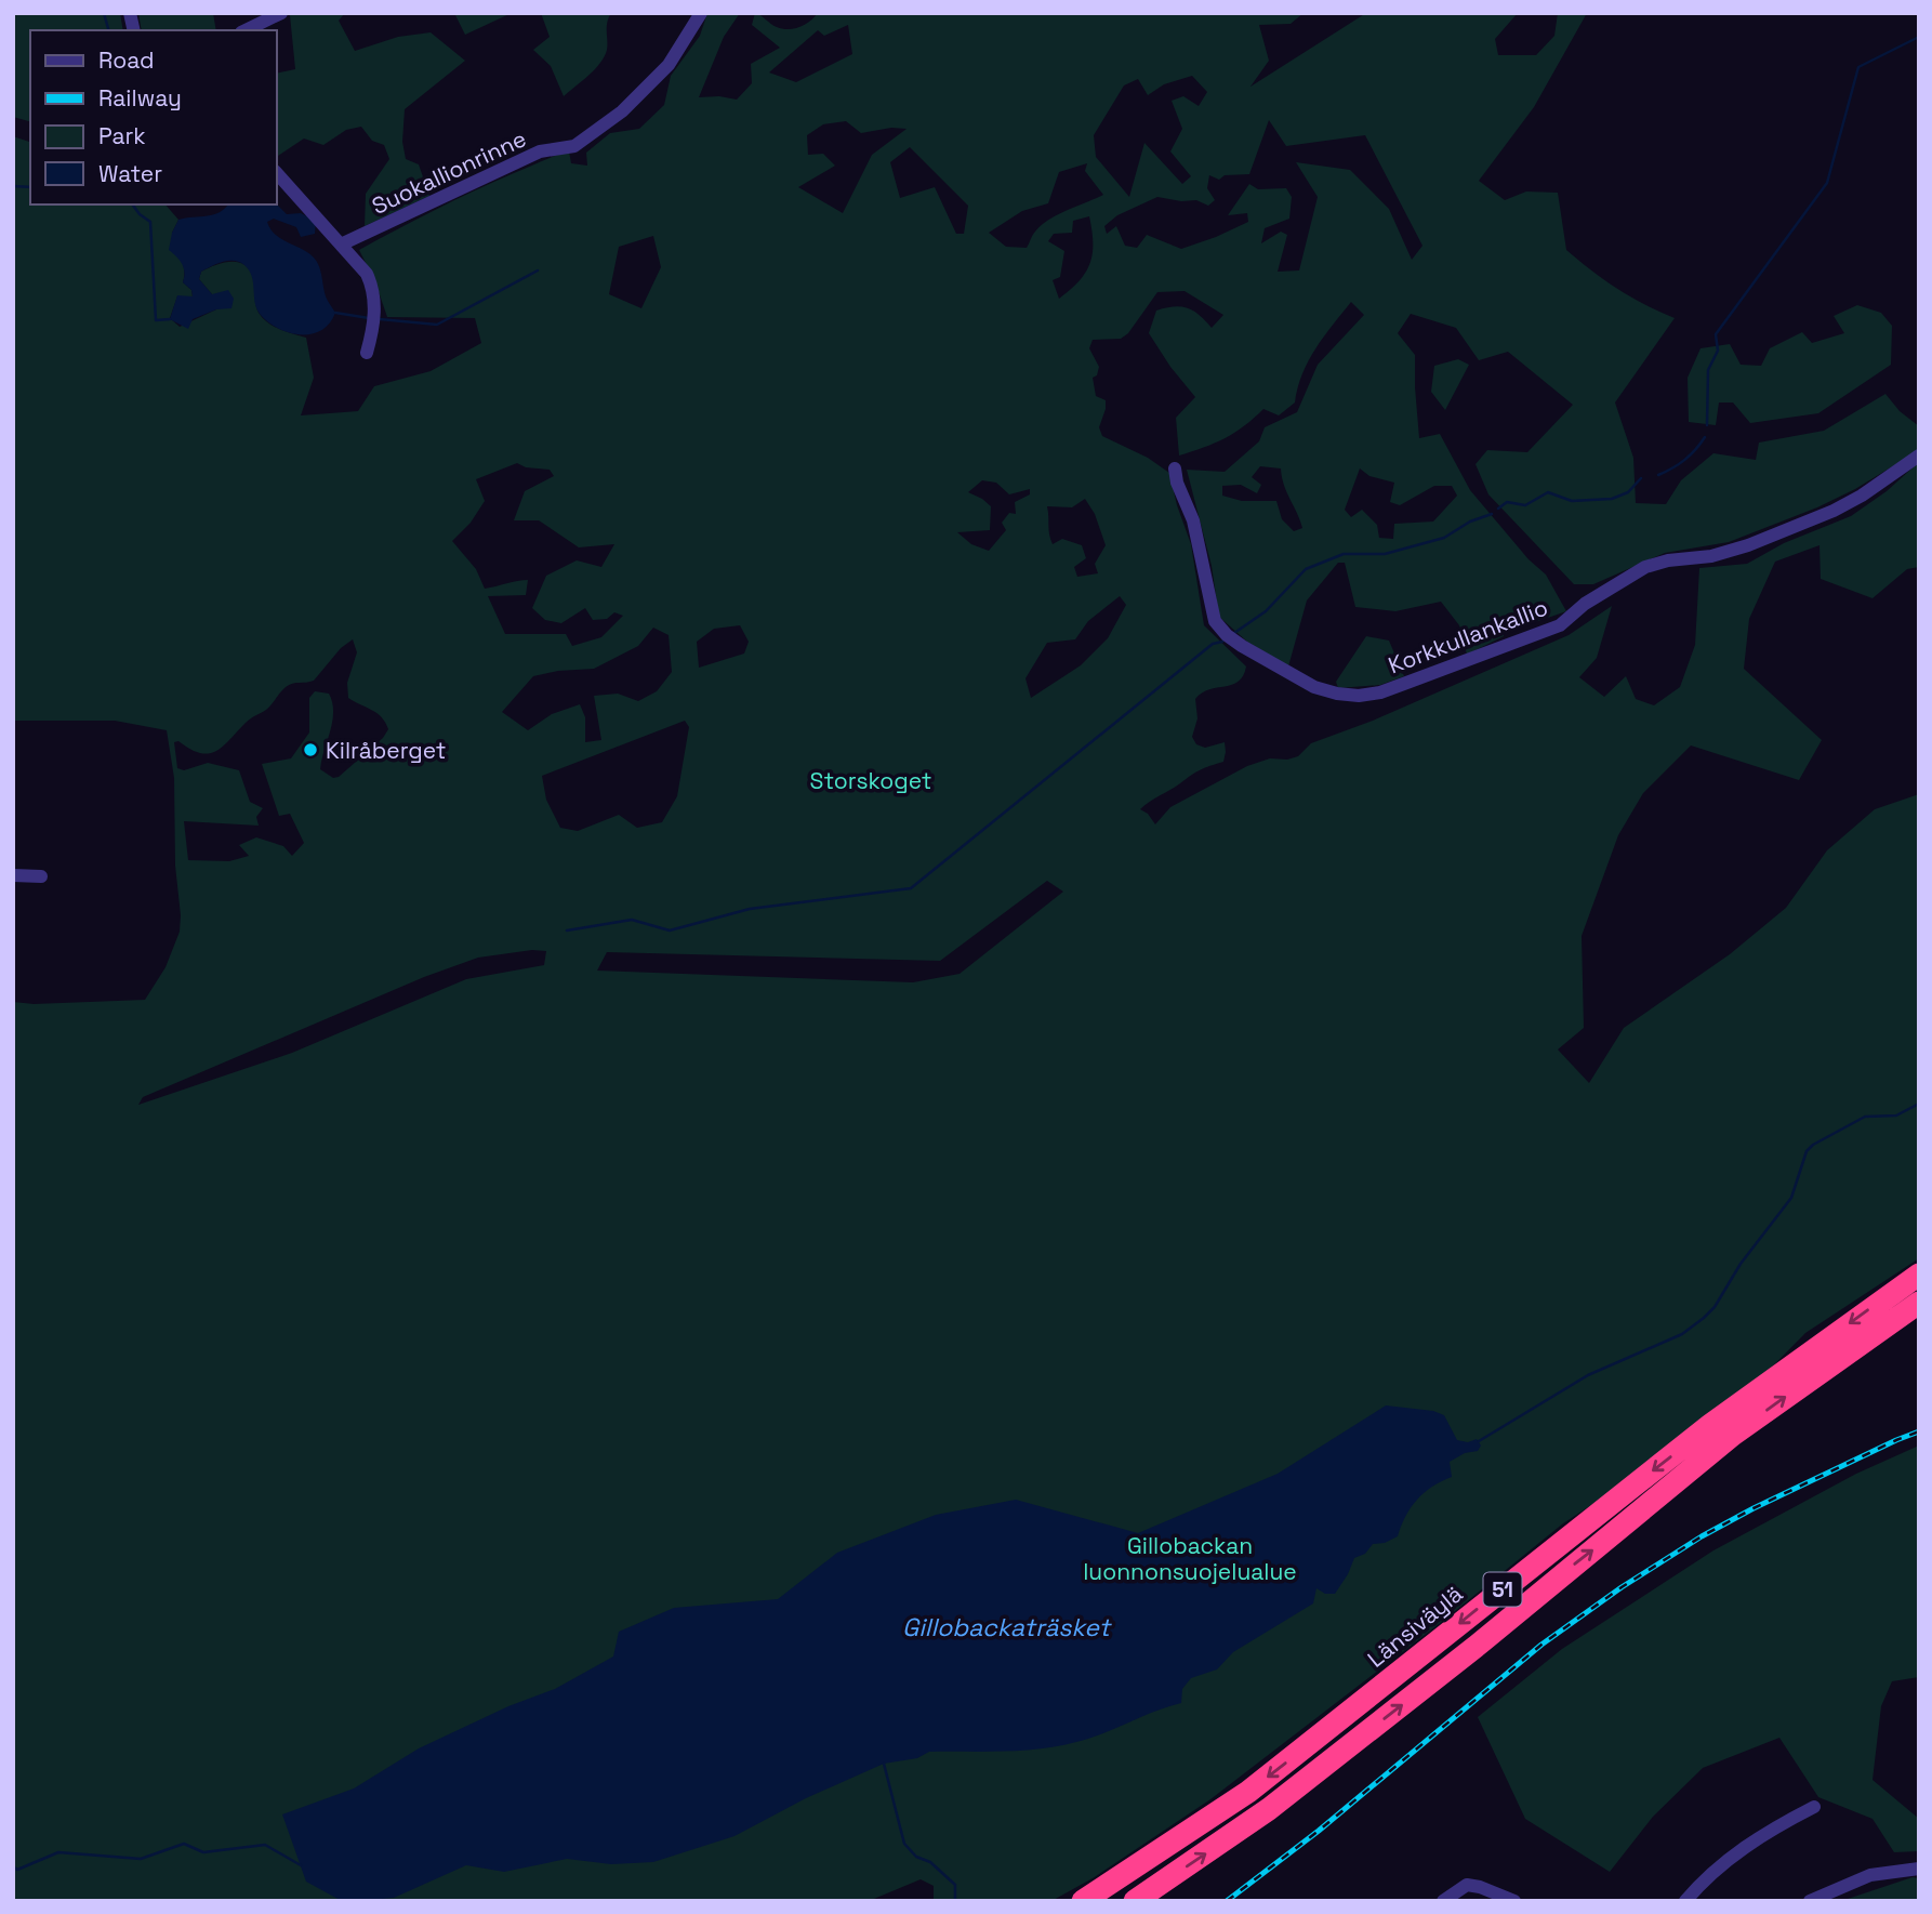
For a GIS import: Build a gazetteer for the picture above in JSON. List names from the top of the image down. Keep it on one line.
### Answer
{"streets":{"highway":["51","Länsiväylä"],"street":["Suokallionrinne","Korkkullankallio"]},"water":["Gillobackaträsket"],"parks":["Storskoget","Gillobackan luonnonsuojelualue"],"places":["Kilråberget"],"legend":["Road","Railway","Park","Water"]}
